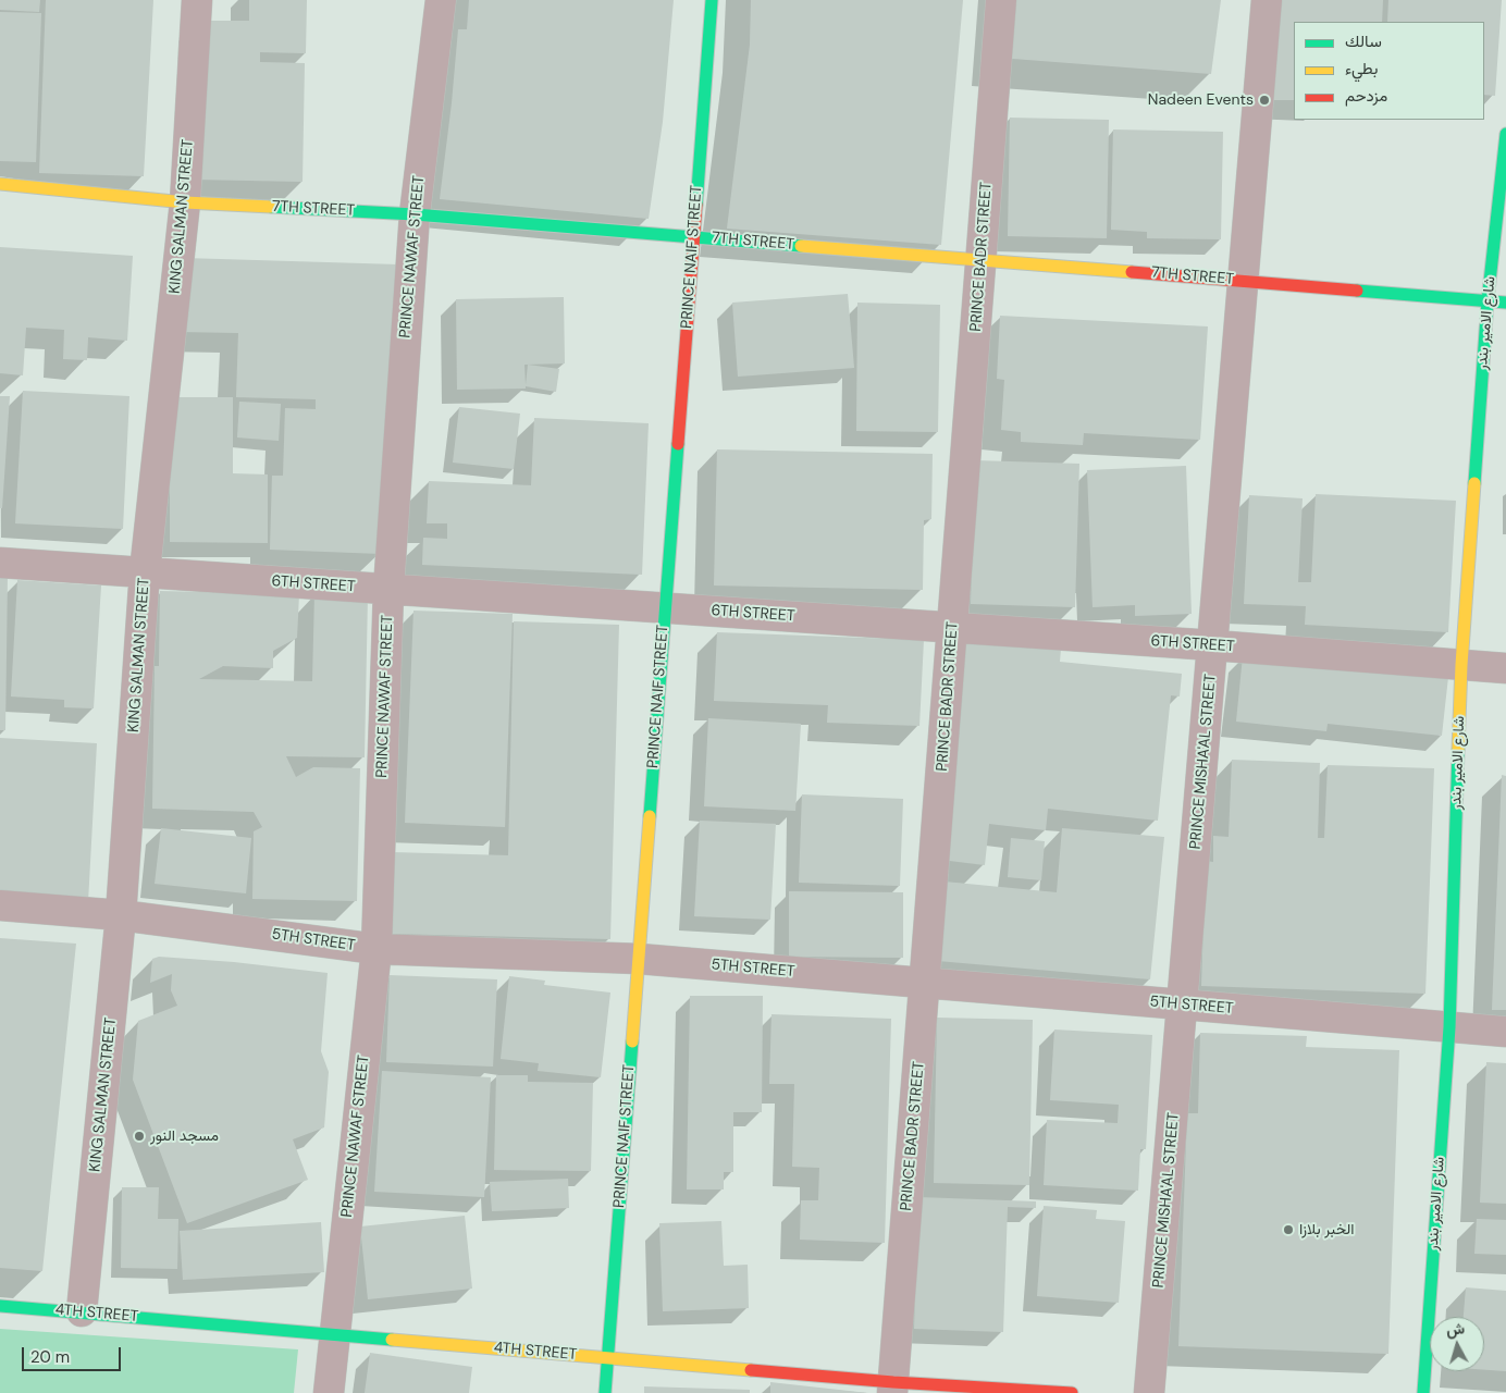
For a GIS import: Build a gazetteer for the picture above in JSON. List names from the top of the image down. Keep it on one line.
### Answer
{"streets":{"street":["7TH STREET","KING SALMAN STREET","PRINCE NAWAF STREET","PRINCE NAIF STREET","PRINCE BADR STREET","شارع الامير بندر","6TH STREET","PRINCE MISHA'AL STREET","5TH STREET","4TH STREET"]},"crossings":[["7TH STREET","KING SALMAN STREET"],["7TH STREET","PRINCE NAWAF STREET"],["7TH STREET","PRINCE NAIF STREET"],["7TH STREET","PRINCE BADR STREET"],["7TH STREET","شارع الامير بندر"],["7TH STREET","PRINCE MISHA'AL STREET"],["KING SALMAN STREET","6TH STREET"],["KING SALMAN STREET","5TH STREET"],["KING SALMAN STREET","4TH STREET"],["PRINCE NAWAF STREET","6TH STREET"],["PRINCE NAWAF STREET","5TH STREET"],["PRINCE NAWAF STREET","4TH STREET"],["PRINCE NAIF STREET","6TH STREET"],["PRINCE NAIF STREET","5TH STREET"],["PRINCE NAIF STREET","4TH STREET"],["PRINCE BADR STREET","6TH STREET"],["PRINCE BADR STREET","5TH STREET"],["PRINCE BADR STREET","4TH STREET"],["شارع الامير بندر","6TH STREET"],["شارع الامير بندر","5TH STREET"],["6TH STREET","PRINCE MISHA'AL STREET"],["PRINCE MISHA'AL STREET","5TH STREET"]],"places":["Nadeen Events","مسجد النور","الخبر بلازا"],"legend":["سالك","بطيء","مزدحم"],"scale_bar":"20 m","north":"top"}
